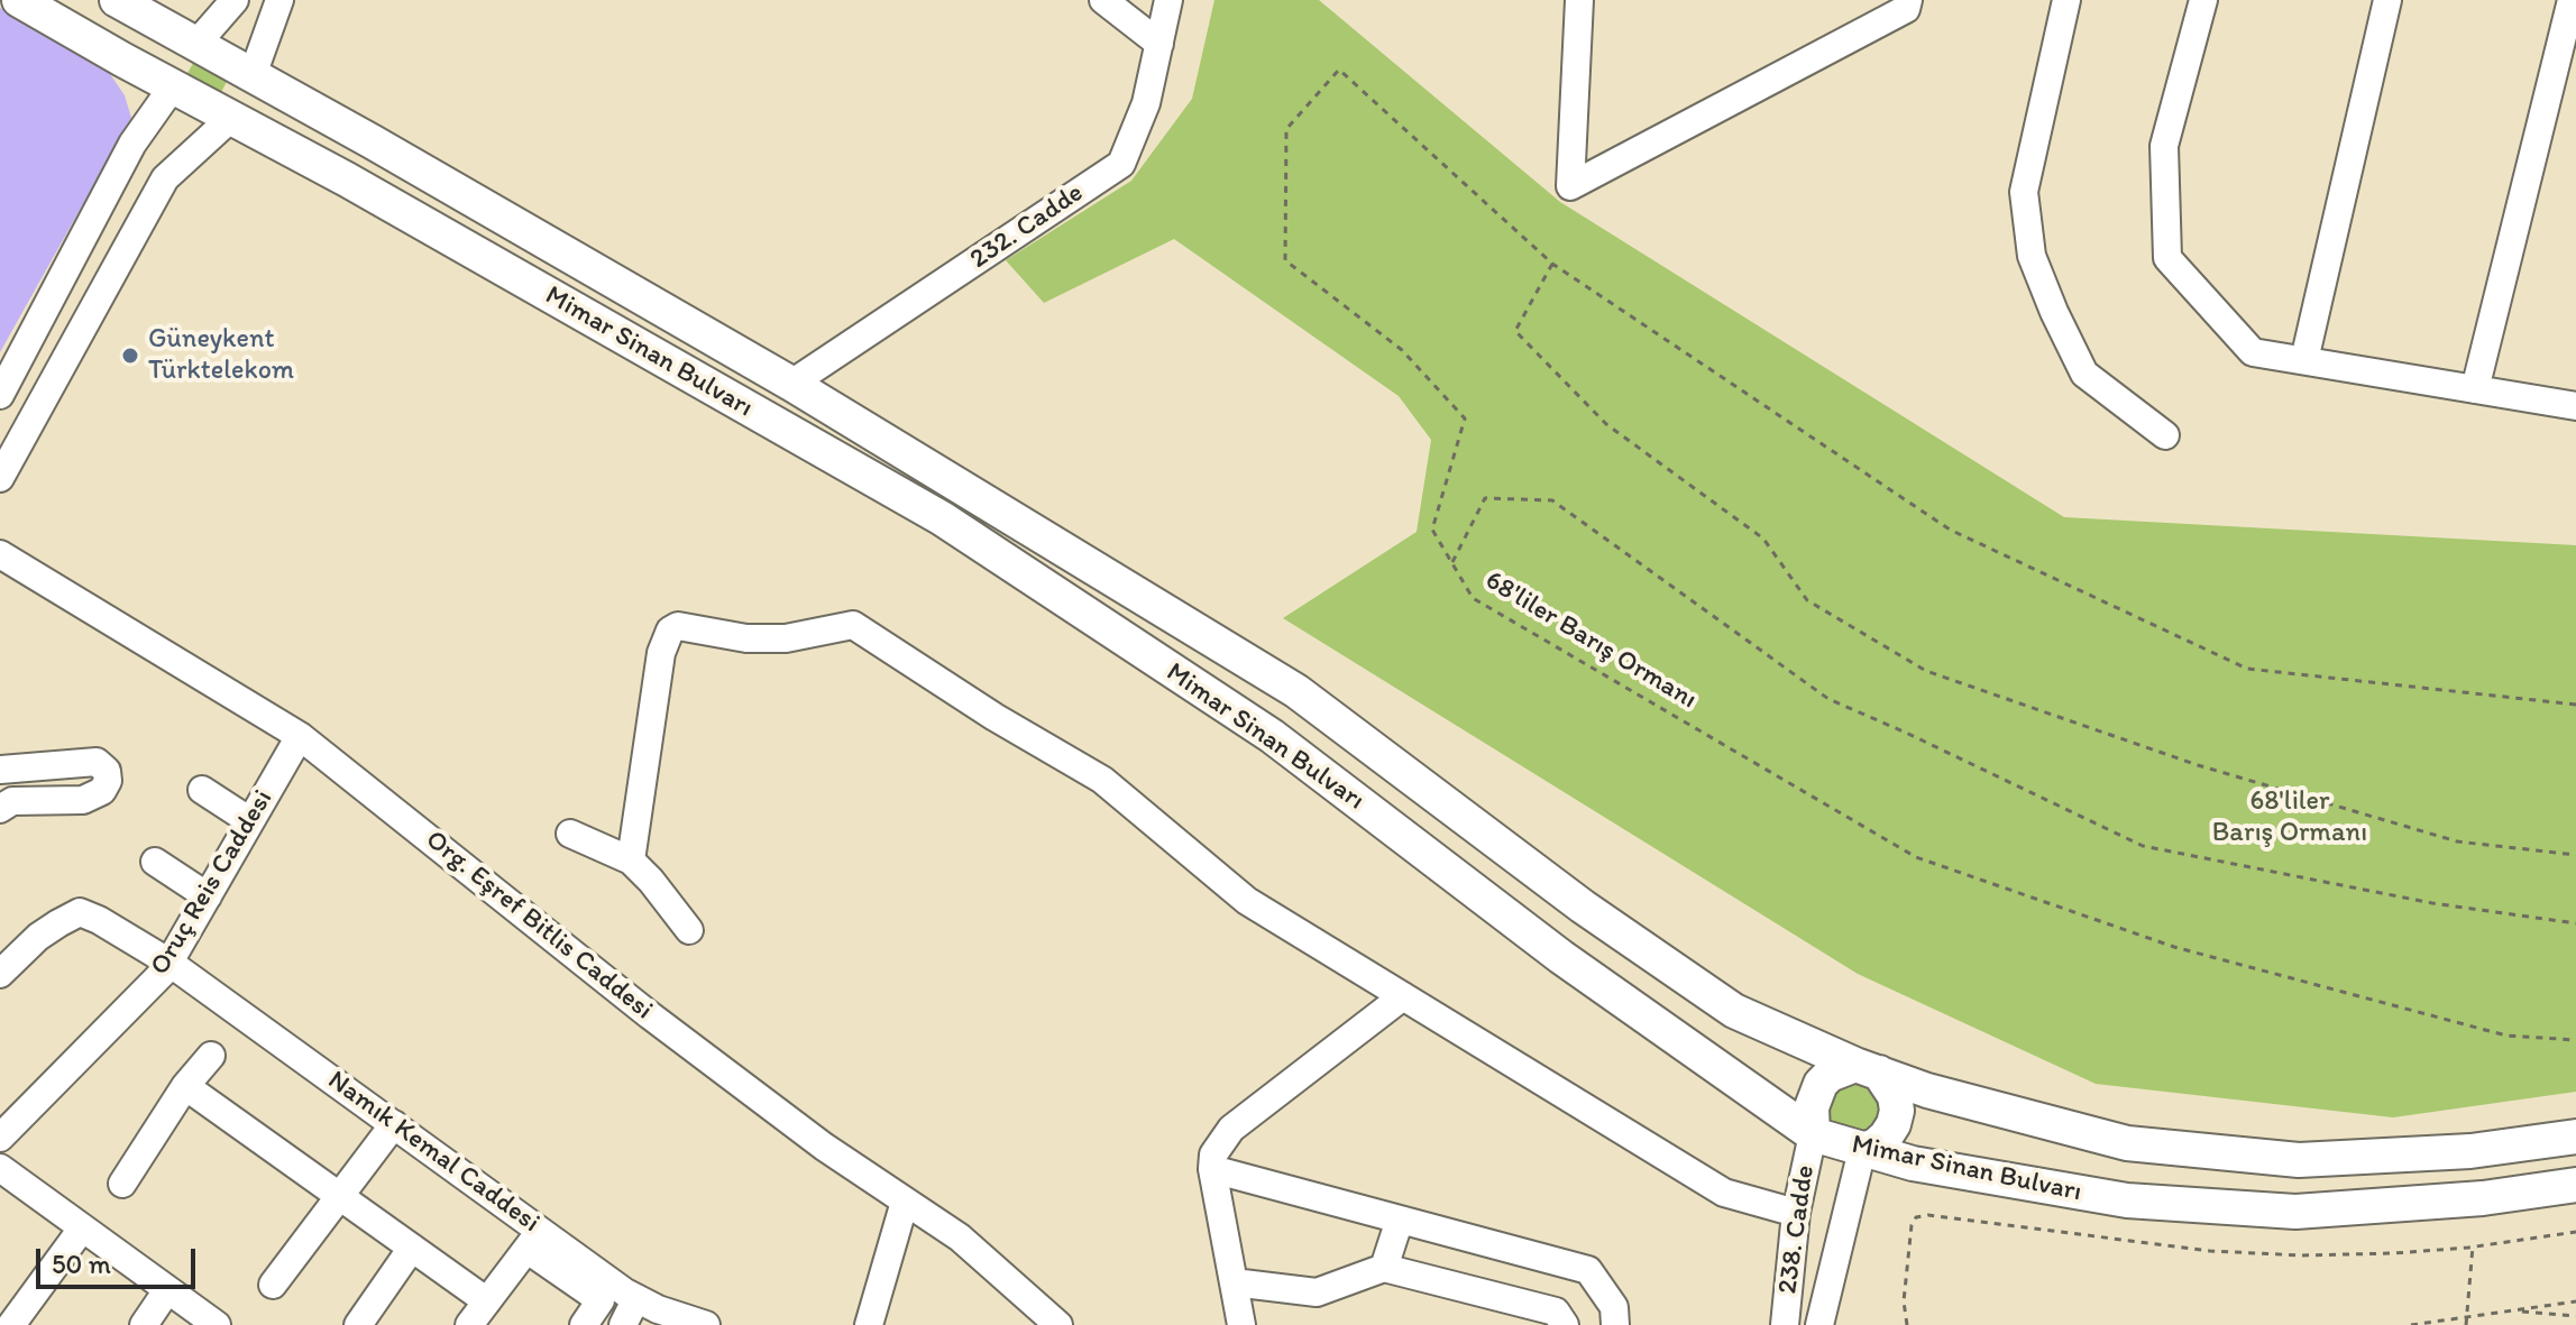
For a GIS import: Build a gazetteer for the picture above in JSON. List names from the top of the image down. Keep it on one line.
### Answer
{"streets":{"main road":["Mimar Sinan Bulvarı"],"street":["232. Cadde","Oruç Reis Caddesi","Org. Eşref Bitlis Caddesi","Namık Kemal Caddesi","238. Cadde"],"path":["68'liler Barış Ormanı"]},"crossings":[["232. Cadde","Mimar Sinan Bulvarı"],["Mimar Sinan Bulvarı","238. Cadde"],["Oruç Reis Caddesi","Org. Eşref Bitlis Caddesi"],["Oruç Reis Caddesi","Namık Kemal Caddesi"]],"parks":["68'liler Barış Ormanı"],"places":["Güneykent Türktelekom"],"scale_bar":"50 m"}
